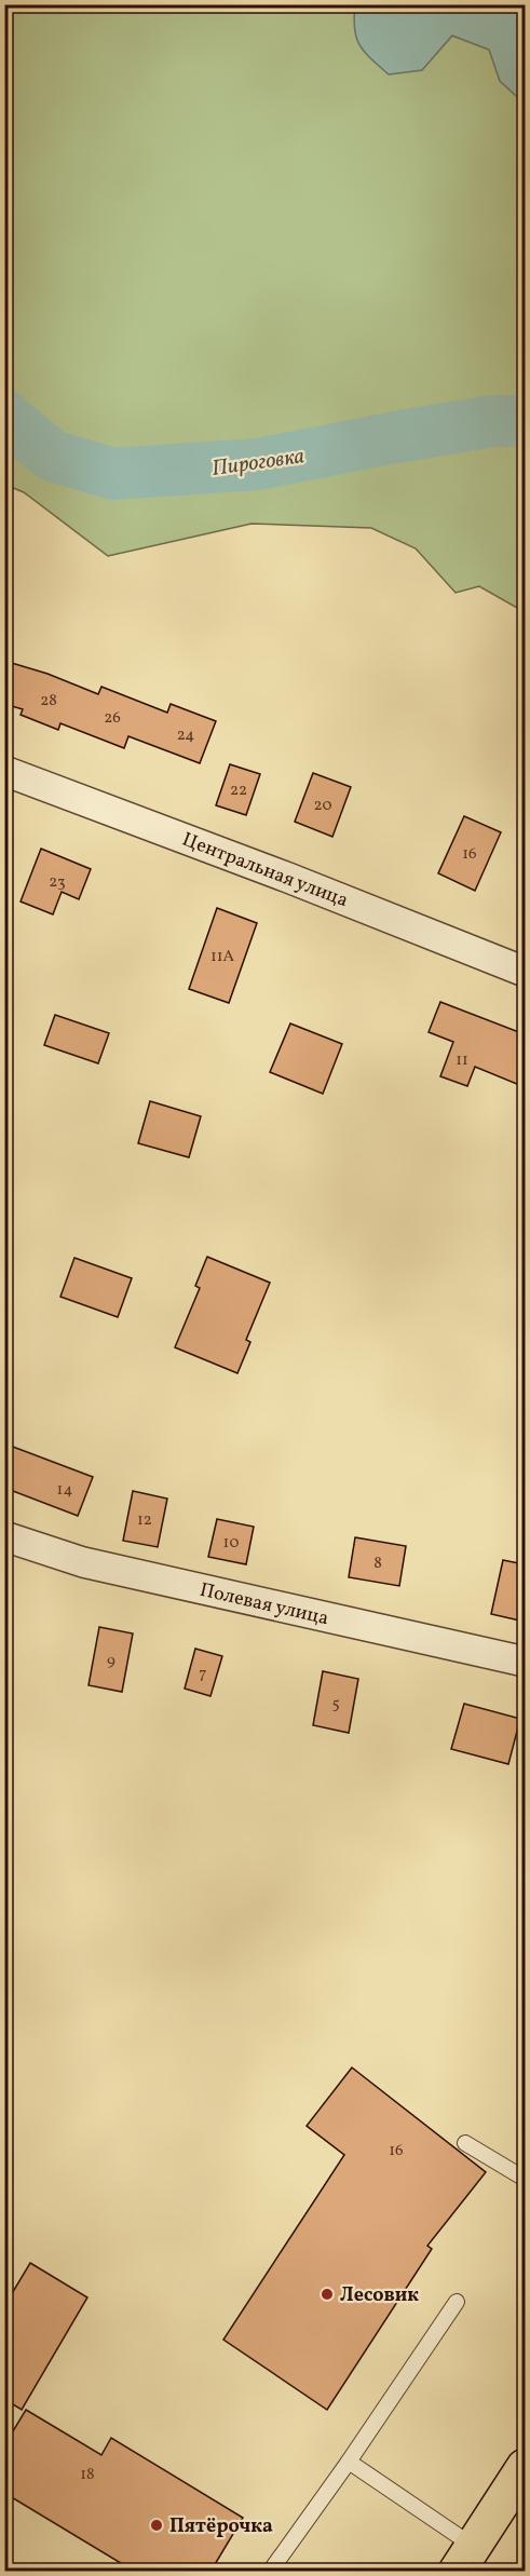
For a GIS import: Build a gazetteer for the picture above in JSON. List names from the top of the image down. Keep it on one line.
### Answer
{"streets":{"street":["Центральная улица","Полевая улица"]},"water":["Пироговка"],"places":["Лесовик","Пятёрочка"],"house_numbers":["28","26","24","22","20","16","23","11А","11","14","12","10","8","9","7","5","16","18"]}
